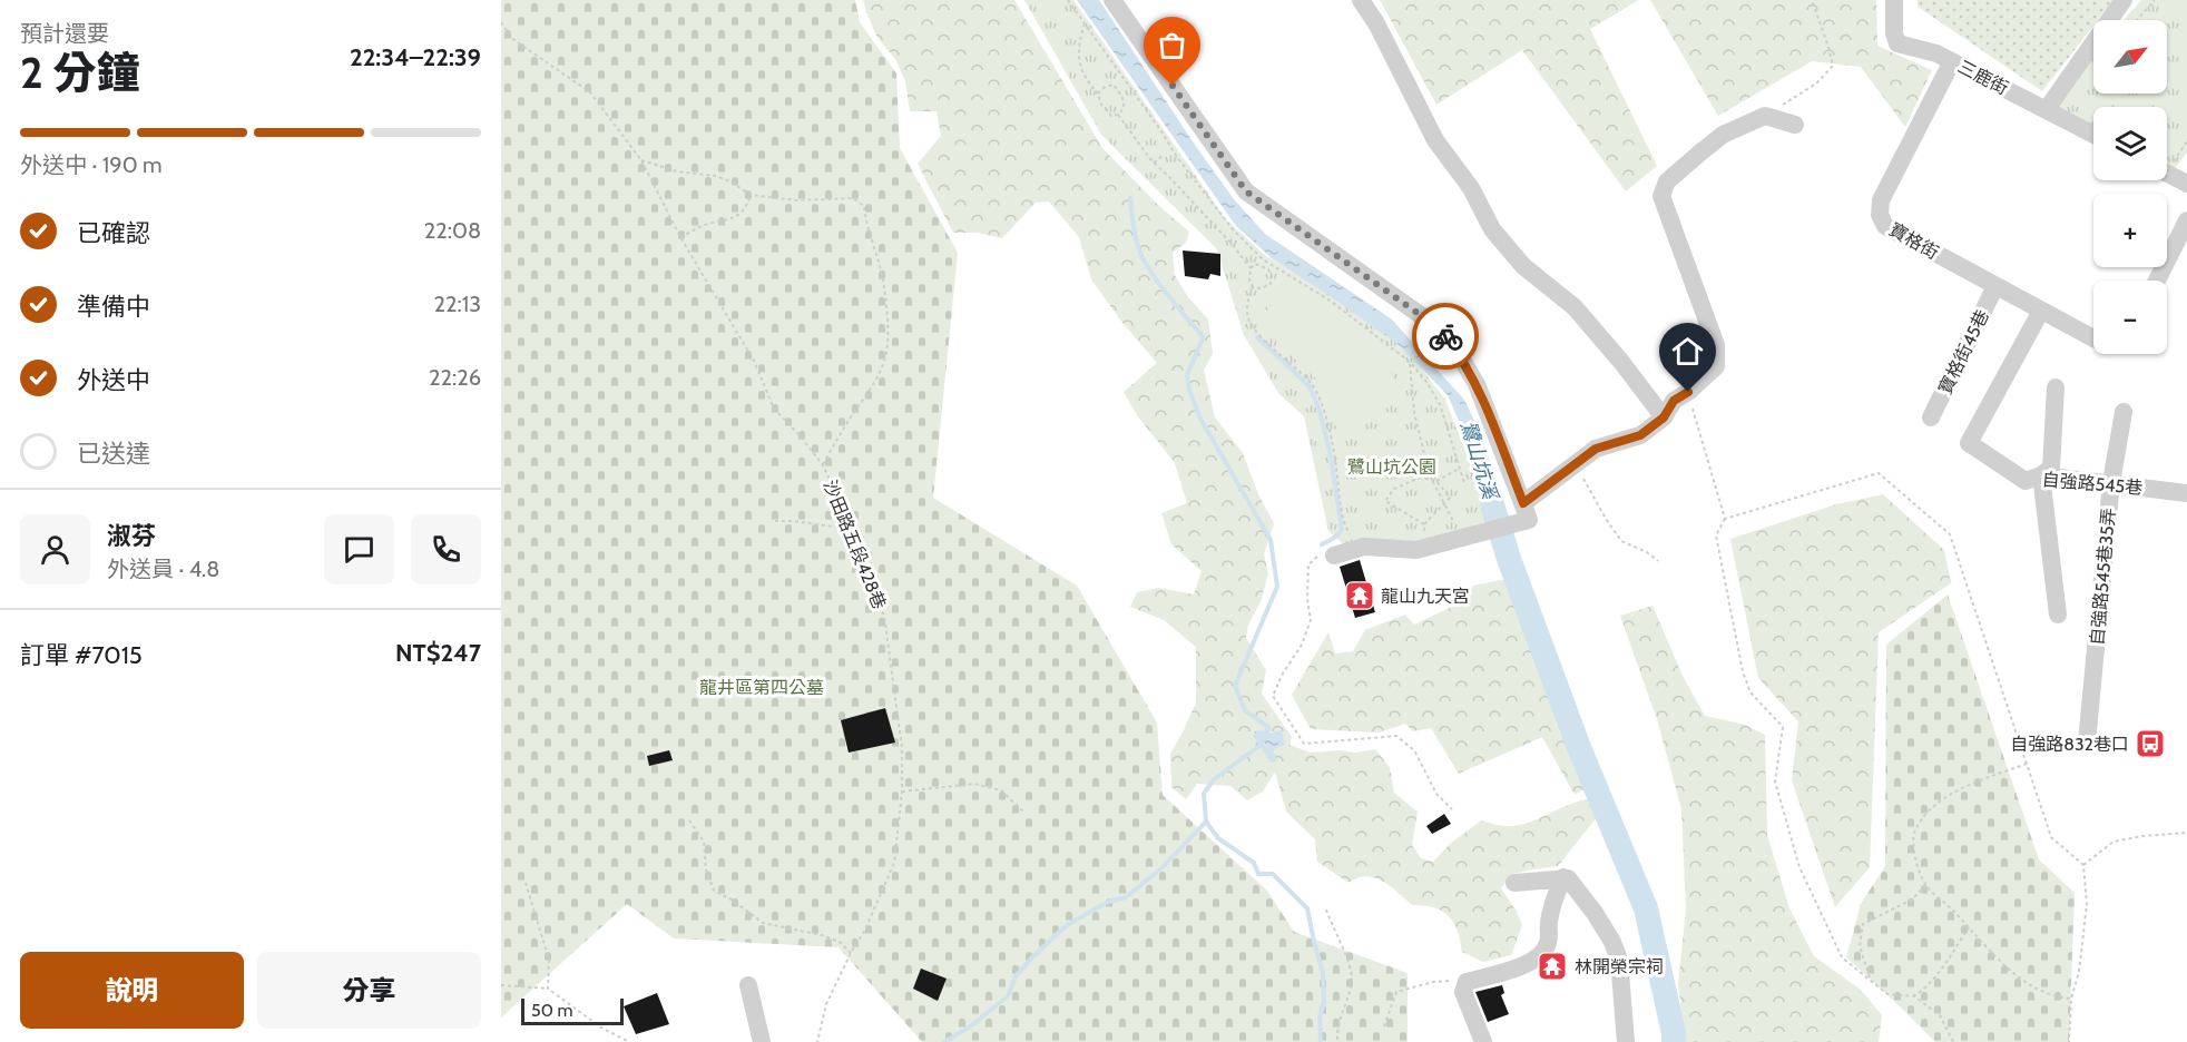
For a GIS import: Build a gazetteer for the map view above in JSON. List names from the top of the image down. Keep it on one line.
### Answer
{"streets":{"street":["三鹿街","寶格街","寶格街45巷","自強路545巷","自強路545巷35弄"],"path":["沙田路五段428巷"]},"crossings":[["三鹿街","寶格街"],["寶格街","寶格街45巷"],["寶格街","自強路545巷"],["自強路545巷","自強路545巷35弄"]],"water":["鷺山坑溪"],"parks":["鷺山坑公園","龍井區第四公墓"],"places":{"temple":["龍山九天宮","林開榮宗祠"],"bus stop":["自強路832巷口"]},"scale_bar":"50 m","north":"top right","page":{"heading":["2 分鐘","預計還要","22:34–22:39"],"panel":["淑芬","外送員 · 4.8","訂單 #7015","NT$247"],"map_buttons":["+","−"],"bar":"外送中 · 190 m","list":[["已確認","22:08"],["準備中","22:13"],["外送中","22:26"],"已送達"],"buttons":["說明","分享"],"scale":"50 m"}}
